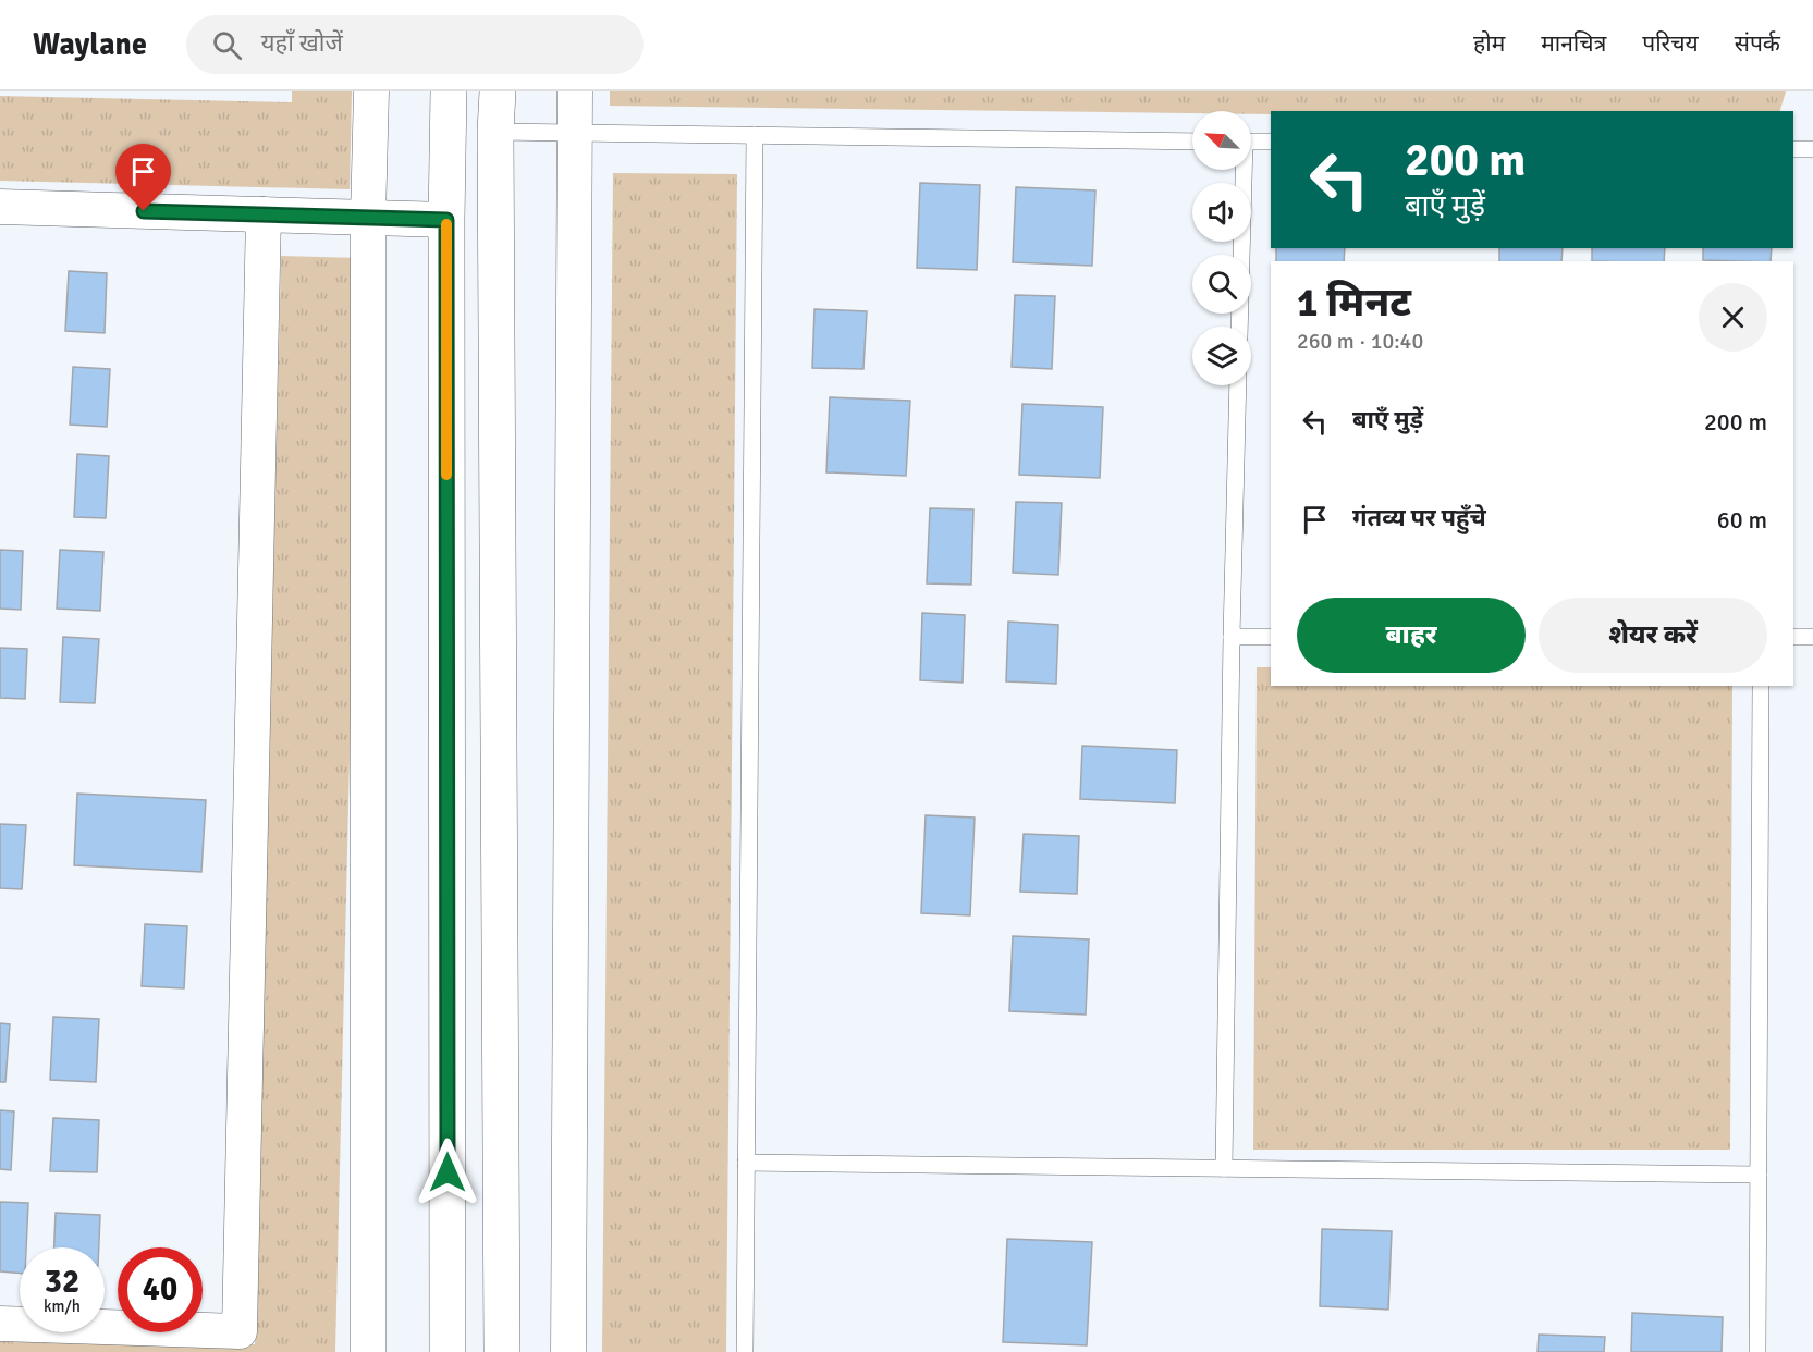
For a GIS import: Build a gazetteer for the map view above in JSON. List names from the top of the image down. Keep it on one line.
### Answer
{"north":"top left","page":{"header":"Waylane","search":"यहाँ खोजें","nav":["होम","मानचित्र","परिचय","संपर्क"],"turn":["200 m","बाएँ मुड़ें"],"heading":["1 मिनट","260 m · 10:40"],"list":[{"name":"बाएँ मुड़ें","value":"200 m"},{"name":"गंतव्य पर पहुँचे","value":"60 m"}],"buttons":["बाहर","शेयर करें"],"speed":"32 km/h","limit":"40"}}
